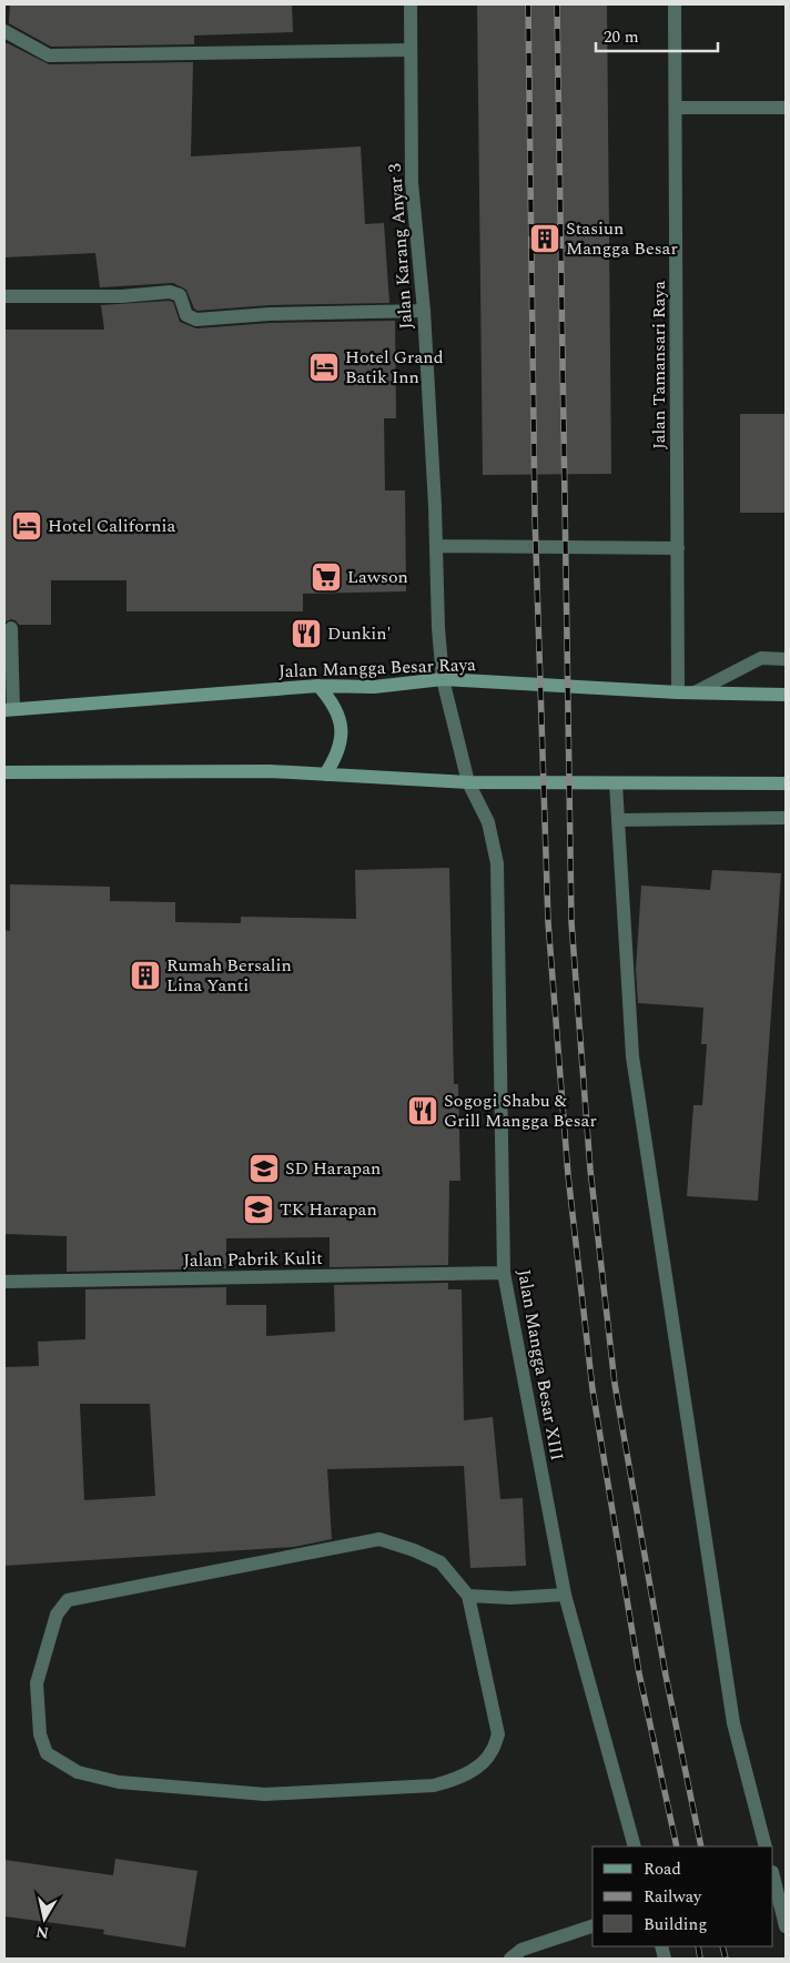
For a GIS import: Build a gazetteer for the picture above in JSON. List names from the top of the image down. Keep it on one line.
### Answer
{"streets":{"main road":["Jalan Mangga Besar Raya"],"street":["Jalan Karang Anyar 3","Jalan Tamansari Raya","Jalan Pabrik Kulit","Jalan Mangga Besar XIII"]},"crossings":[["Jalan Karang Anyar 3","Jalan Mangga Besar Raya"],["Jalan Karang Anyar 3","Jalan Mangga Besar XIII"],["Jalan Tamansari Raya","Jalan Mangga Besar Raya"],["Jalan Pabrik Kulit","Jalan Mangga Besar XIII"]],"places":{"building":["Stasiun Mangga Besar","Rumah Bersalin Lina Yanti"],"hotel":["Hotel Grand Batik Inn","Hotel California"],"supermarket":["Lawson"],"restaurant":["Dunkin'","Sogogi Shabu & Grill Mangga Besar"],"school or university":["SD Harapan","TK Harapan"]},"legend":["Road","Railway","Building"],"scale_bar":"20 m","north":"bottom"}
